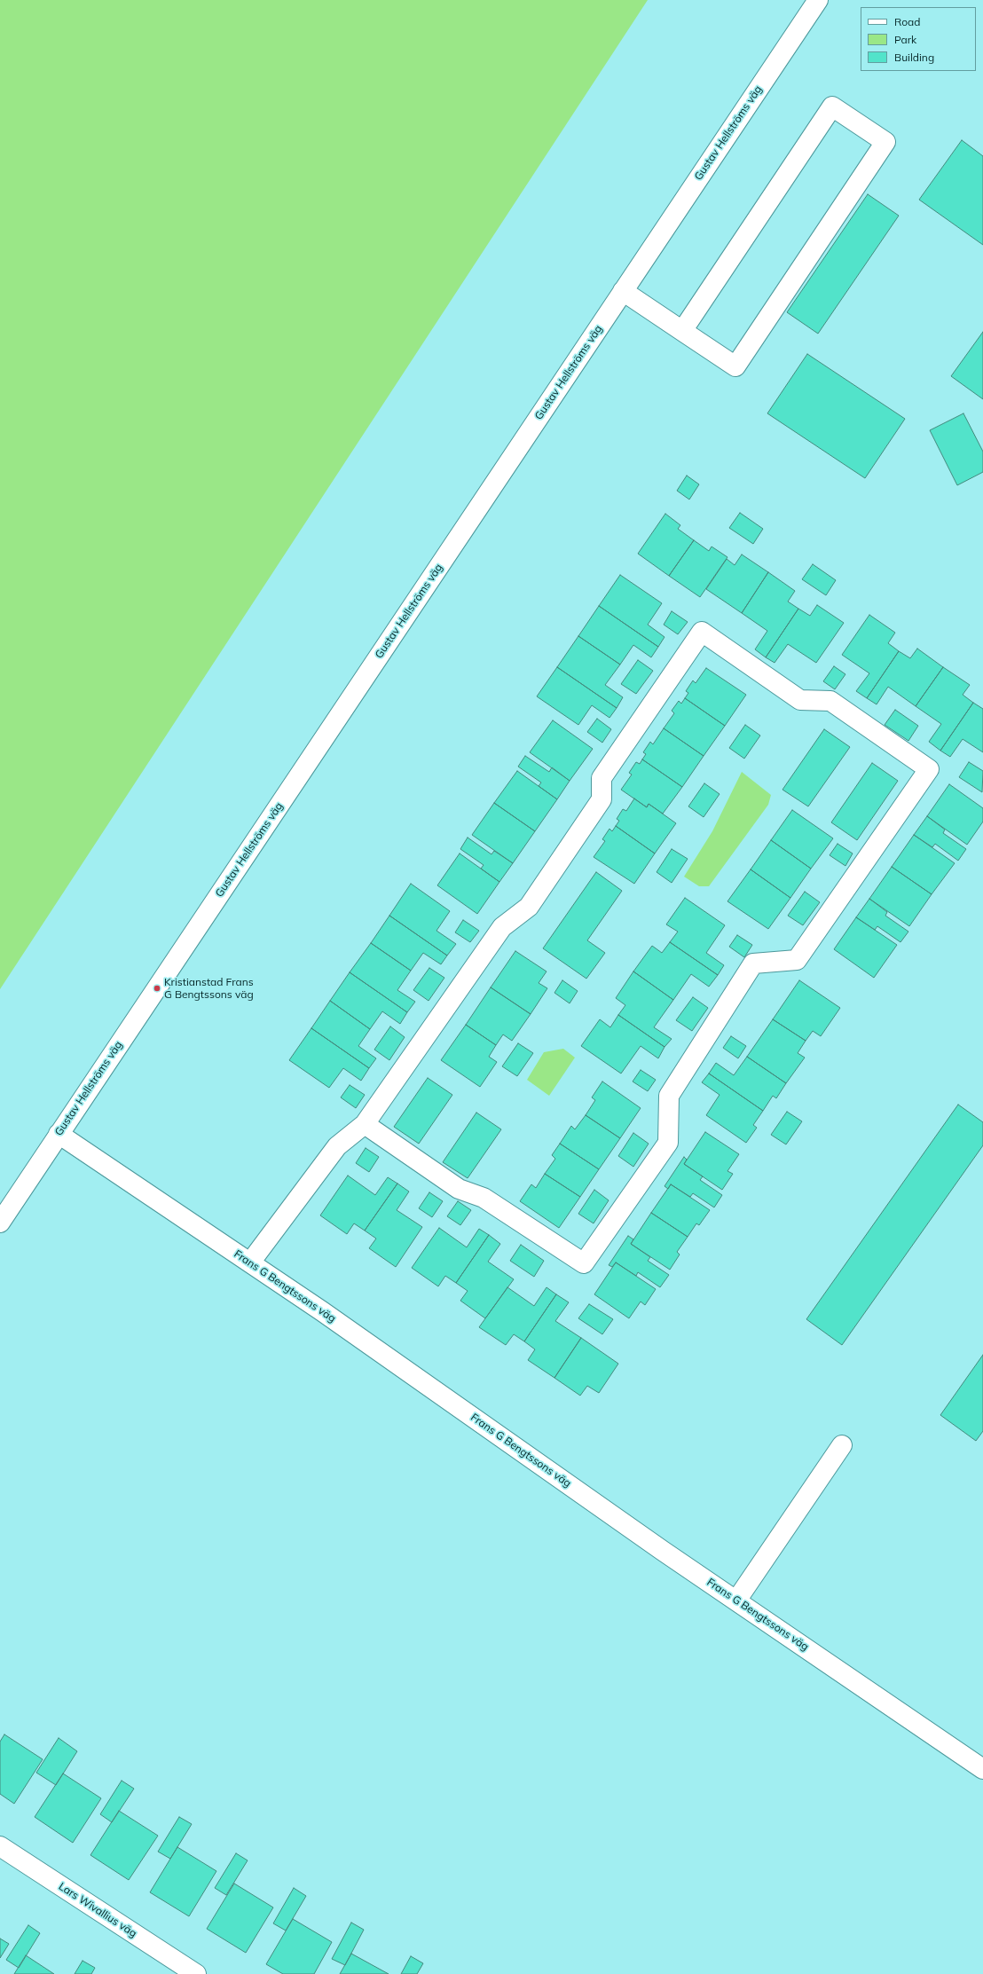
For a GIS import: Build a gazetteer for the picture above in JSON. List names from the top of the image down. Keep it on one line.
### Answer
{"streets":{"street":["Gustav Hellströms väg","Frans G Bengtssons väg","Lars Wivallius väg"]},"crossings":[["Gustav Hellströms väg","Frans G Bengtssons väg"]],"places":["Kristianstad Frans G Bengtssons väg"],"legend":["Road","Park","Building"]}
